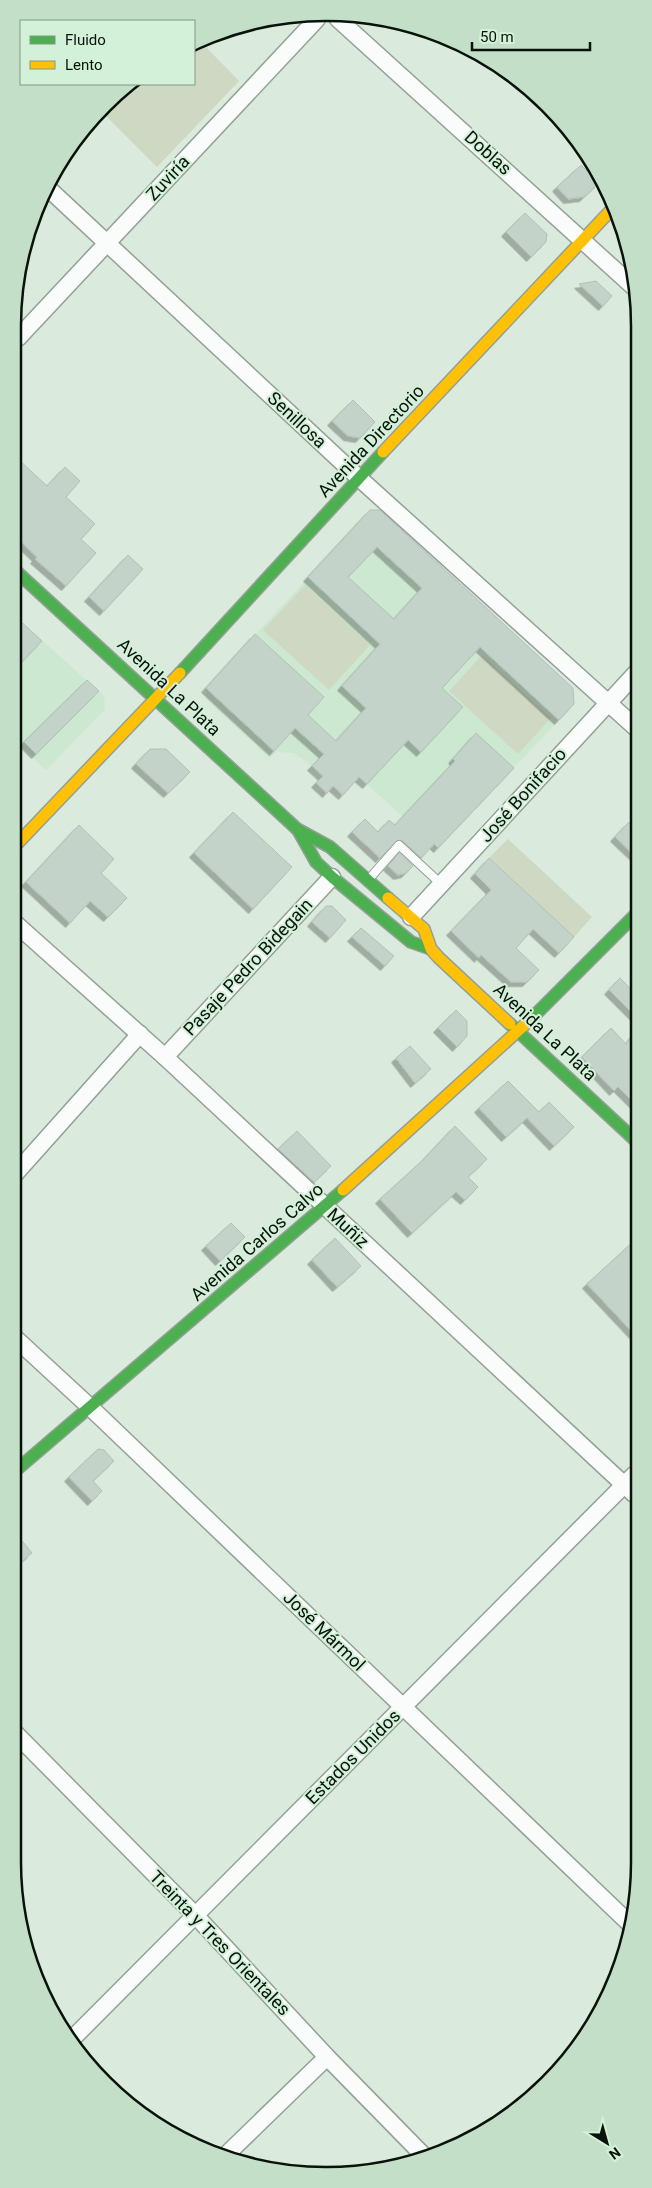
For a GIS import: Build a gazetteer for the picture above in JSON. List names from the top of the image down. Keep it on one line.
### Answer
{"streets":{"main road":["Avenida Directorio","Avenida La Plata","Avenida Carlos Calvo"],"street":["Doblas","Zuviría","Senillosa","José Bonifacio","Pasaje Pedro Bidegain","Muñiz","José Mármol","Estados Unidos","Treinta y Tres Orientales"]},"crossings":[["Doblas","Avenida Directorio"],["Zuviría","Senillosa"],["Senillosa","Avenida Directorio"],["Senillosa","José Bonifacio"],["Avenida Directorio","Avenida La Plata"],["Avenida La Plata","José Bonifacio"],["Avenida La Plata","Pasaje Pedro Bidegain"],["Avenida La Plata","Avenida Carlos Calvo"],["Pasaje Pedro Bidegain","Muñiz"],["Muñiz","Avenida Carlos Calvo"],["Muñiz","Estados Unidos"],["Avenida Carlos Calvo","José Mármol"],["José Mármol","Estados Unidos"],["Estados Unidos","Treinta y Tres Orientales"]],"legend":["Fluido","Lento"],"scale_bar":"50 m","north":"bottom right"}
